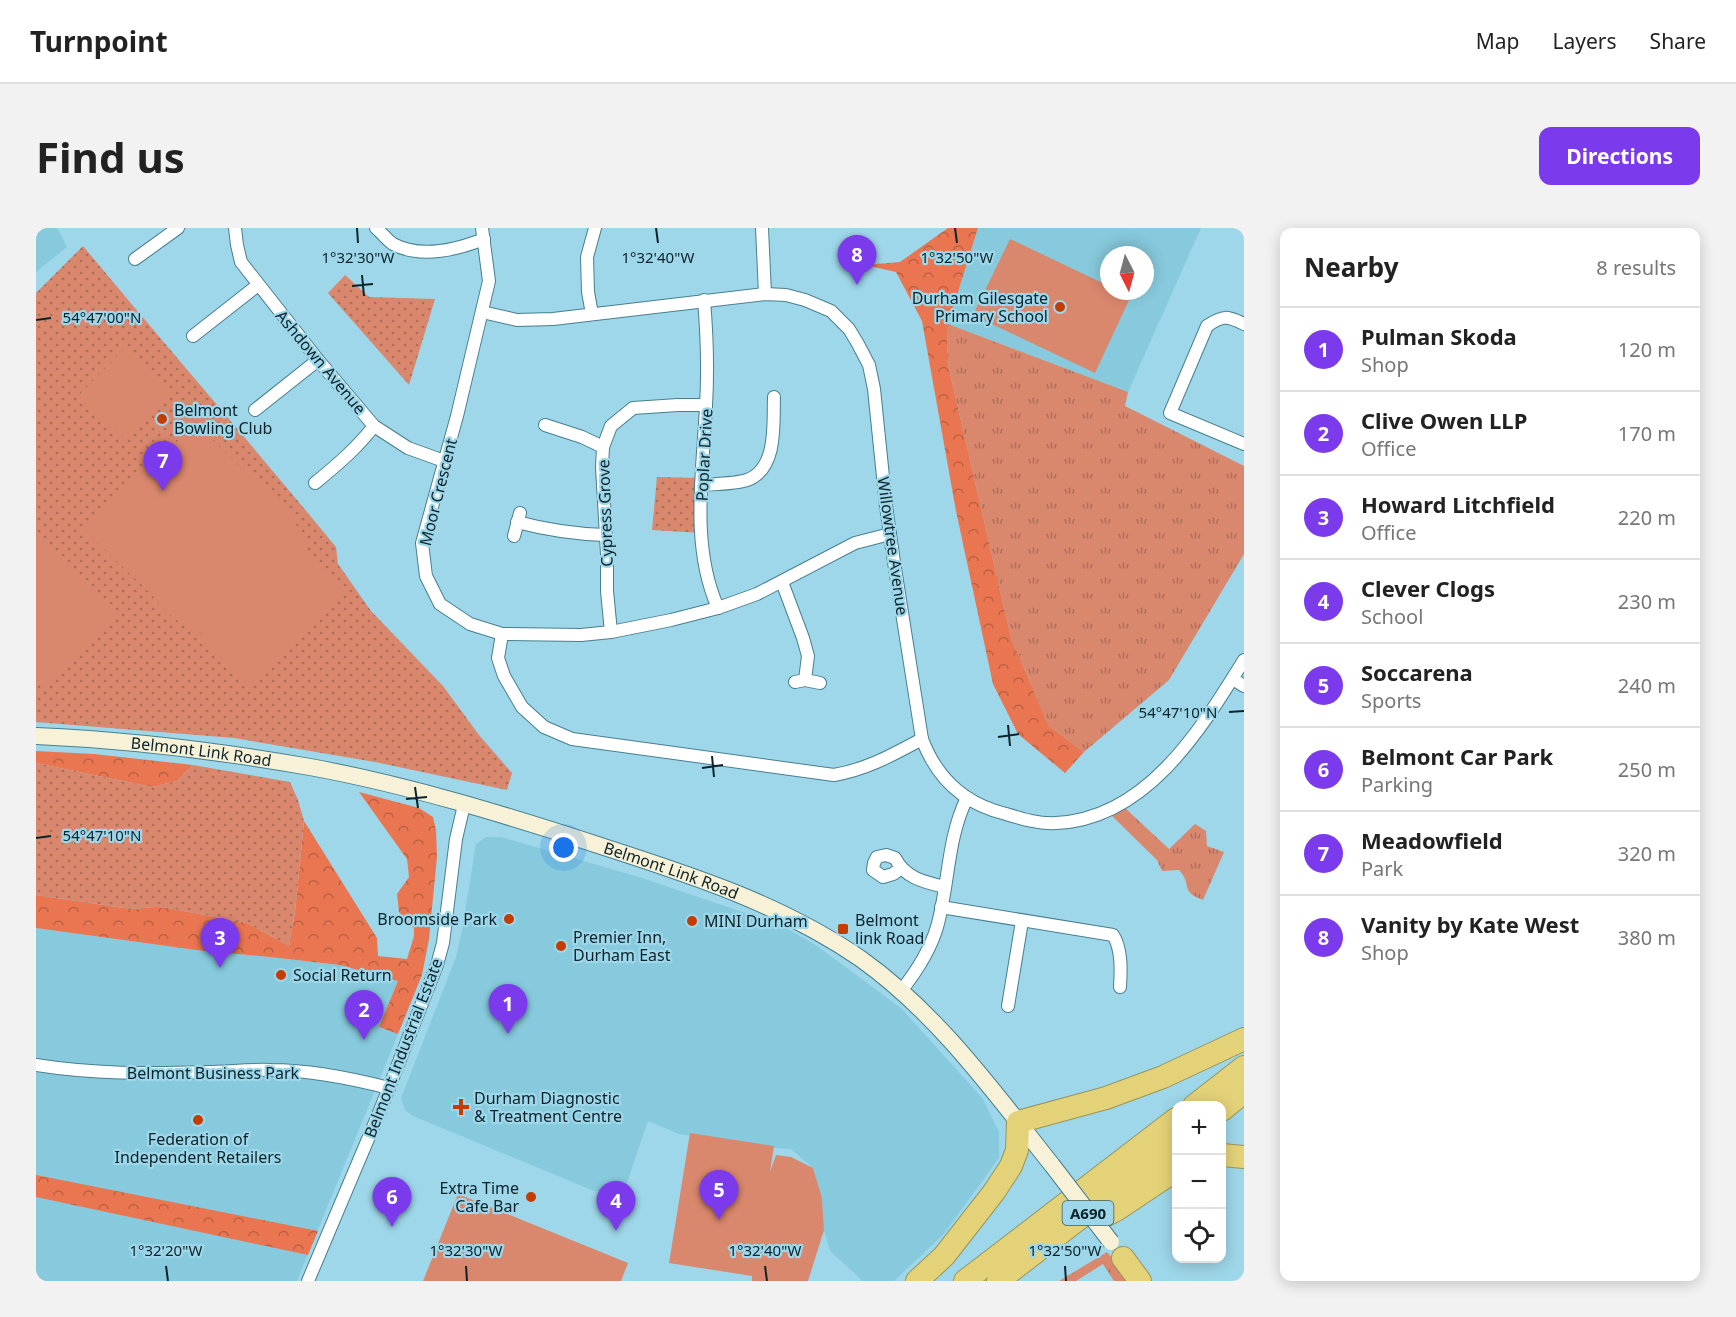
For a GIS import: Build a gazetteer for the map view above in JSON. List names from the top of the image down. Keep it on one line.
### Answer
{"streets":{"highway":["A690"],"street":["Ashdown Avenue","Poplar Drive","Moor Crescent","Cypress Grove","Willowtree Avenue","Belmont Link Road","Belmont Industrial Estate","Belmont Business Park"]},"crossings":[["Ashdown Avenue","Moor Crescent"],["Poplar Drive","Moor Crescent"],["Poplar Drive","Cypress Grove"],["Poplar Drive","Willowtree Avenue"],["Moor Crescent","Cypress Grove"],["Moor Crescent","Willowtree Avenue"],["Belmont Link Road","Belmont Industrial Estate"],["Belmont Industrial Estate","Belmont Business Park"]],"places":{"other":["Durham Gilesgate Primary School","Belmont Bowling Club","Broomside Park","MINI Durham","Premier Inn, Durham East","Social Return","Federation of Independent Retailers","Extra Time Cafe Bar"],"transit":["Belmont link Road"],"health":["Durham Diagnostic & Treatment Centre"]},"north":"bottom","page":{"header":"Turnpoint","nav":["Map","Layers","Share"],"buttons":"Directions","title":"Find us","heading":["Nearby","8 results"],"pins":["8","7","3","1","2","5","6","4"],"list":[{"mark":"1","name":"Pulman Skoda","note":"Shop","value":"120 m"},{"mark":"2","name":"Clive Owen LLP","note":"Office","value":"170 m"},{"mark":"3","name":"Howard Litchfield","note":"Office","value":"220 m"},{"mark":"4","name":"Clever Clogs","note":"School","value":"230 m"},{"mark":"5","name":"Soccarena","note":"Sports","value":"240 m"},{"mark":"6","name":"Belmont Car Park","note":"Parking","value":"250 m"},{"mark":"7","name":"Meadowfield","note":"Park","value":"320 m"},{"mark":"8","name":"Vanity by Kate West","note":"Shop","value":"380 m"}],"map_buttons":["+","−"]},"coordinates":["1°32'30\"W","1°32'40\"W","1°32'50\"W","54°47'00\"N","54°47'10\"N","1°32'20\"W"]}
